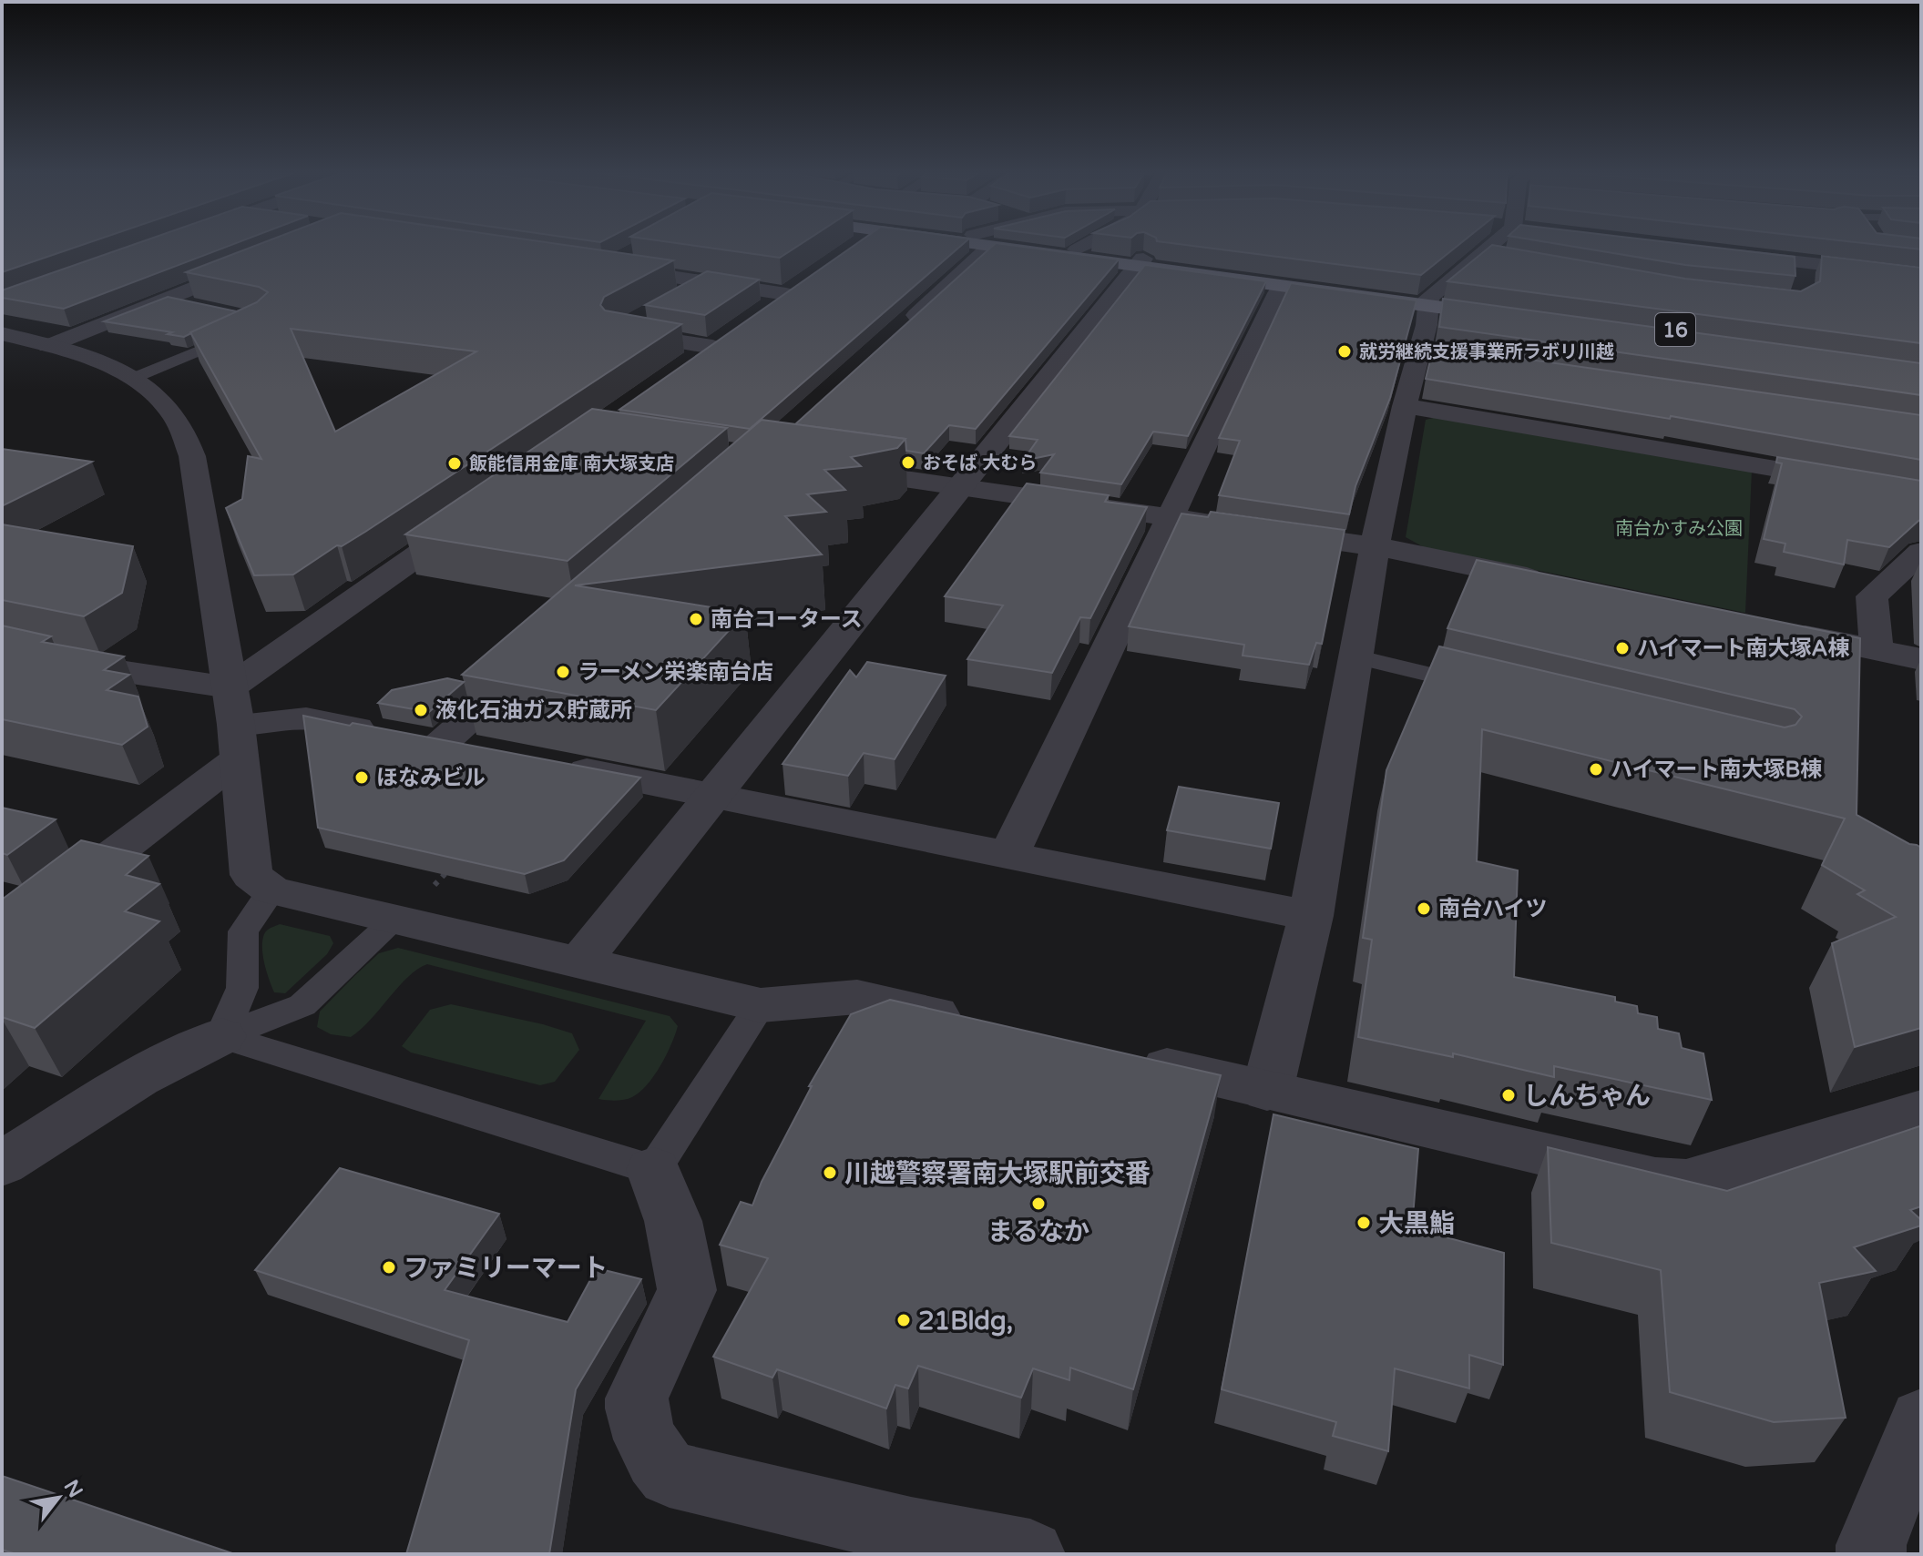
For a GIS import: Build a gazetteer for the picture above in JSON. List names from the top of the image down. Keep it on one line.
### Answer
{"parks":["南台かすみ公園"],"places":["就労継続支援事業所ラボリ川越","おそば 大むら","飯能信用金庫 南大塚支店","南台コータース","ハイマート南大塚A棟","ラーメン栄楽南台店","液化石油ガス貯蔵所","ハイマート南大塚B棟","ほなみビル","南台ハイツ","しんちゃん","川越警察署南大塚駅前交番","まるなか","大黒鮨","ファミリーマート","21Bldg,"],"north":"top right"}
